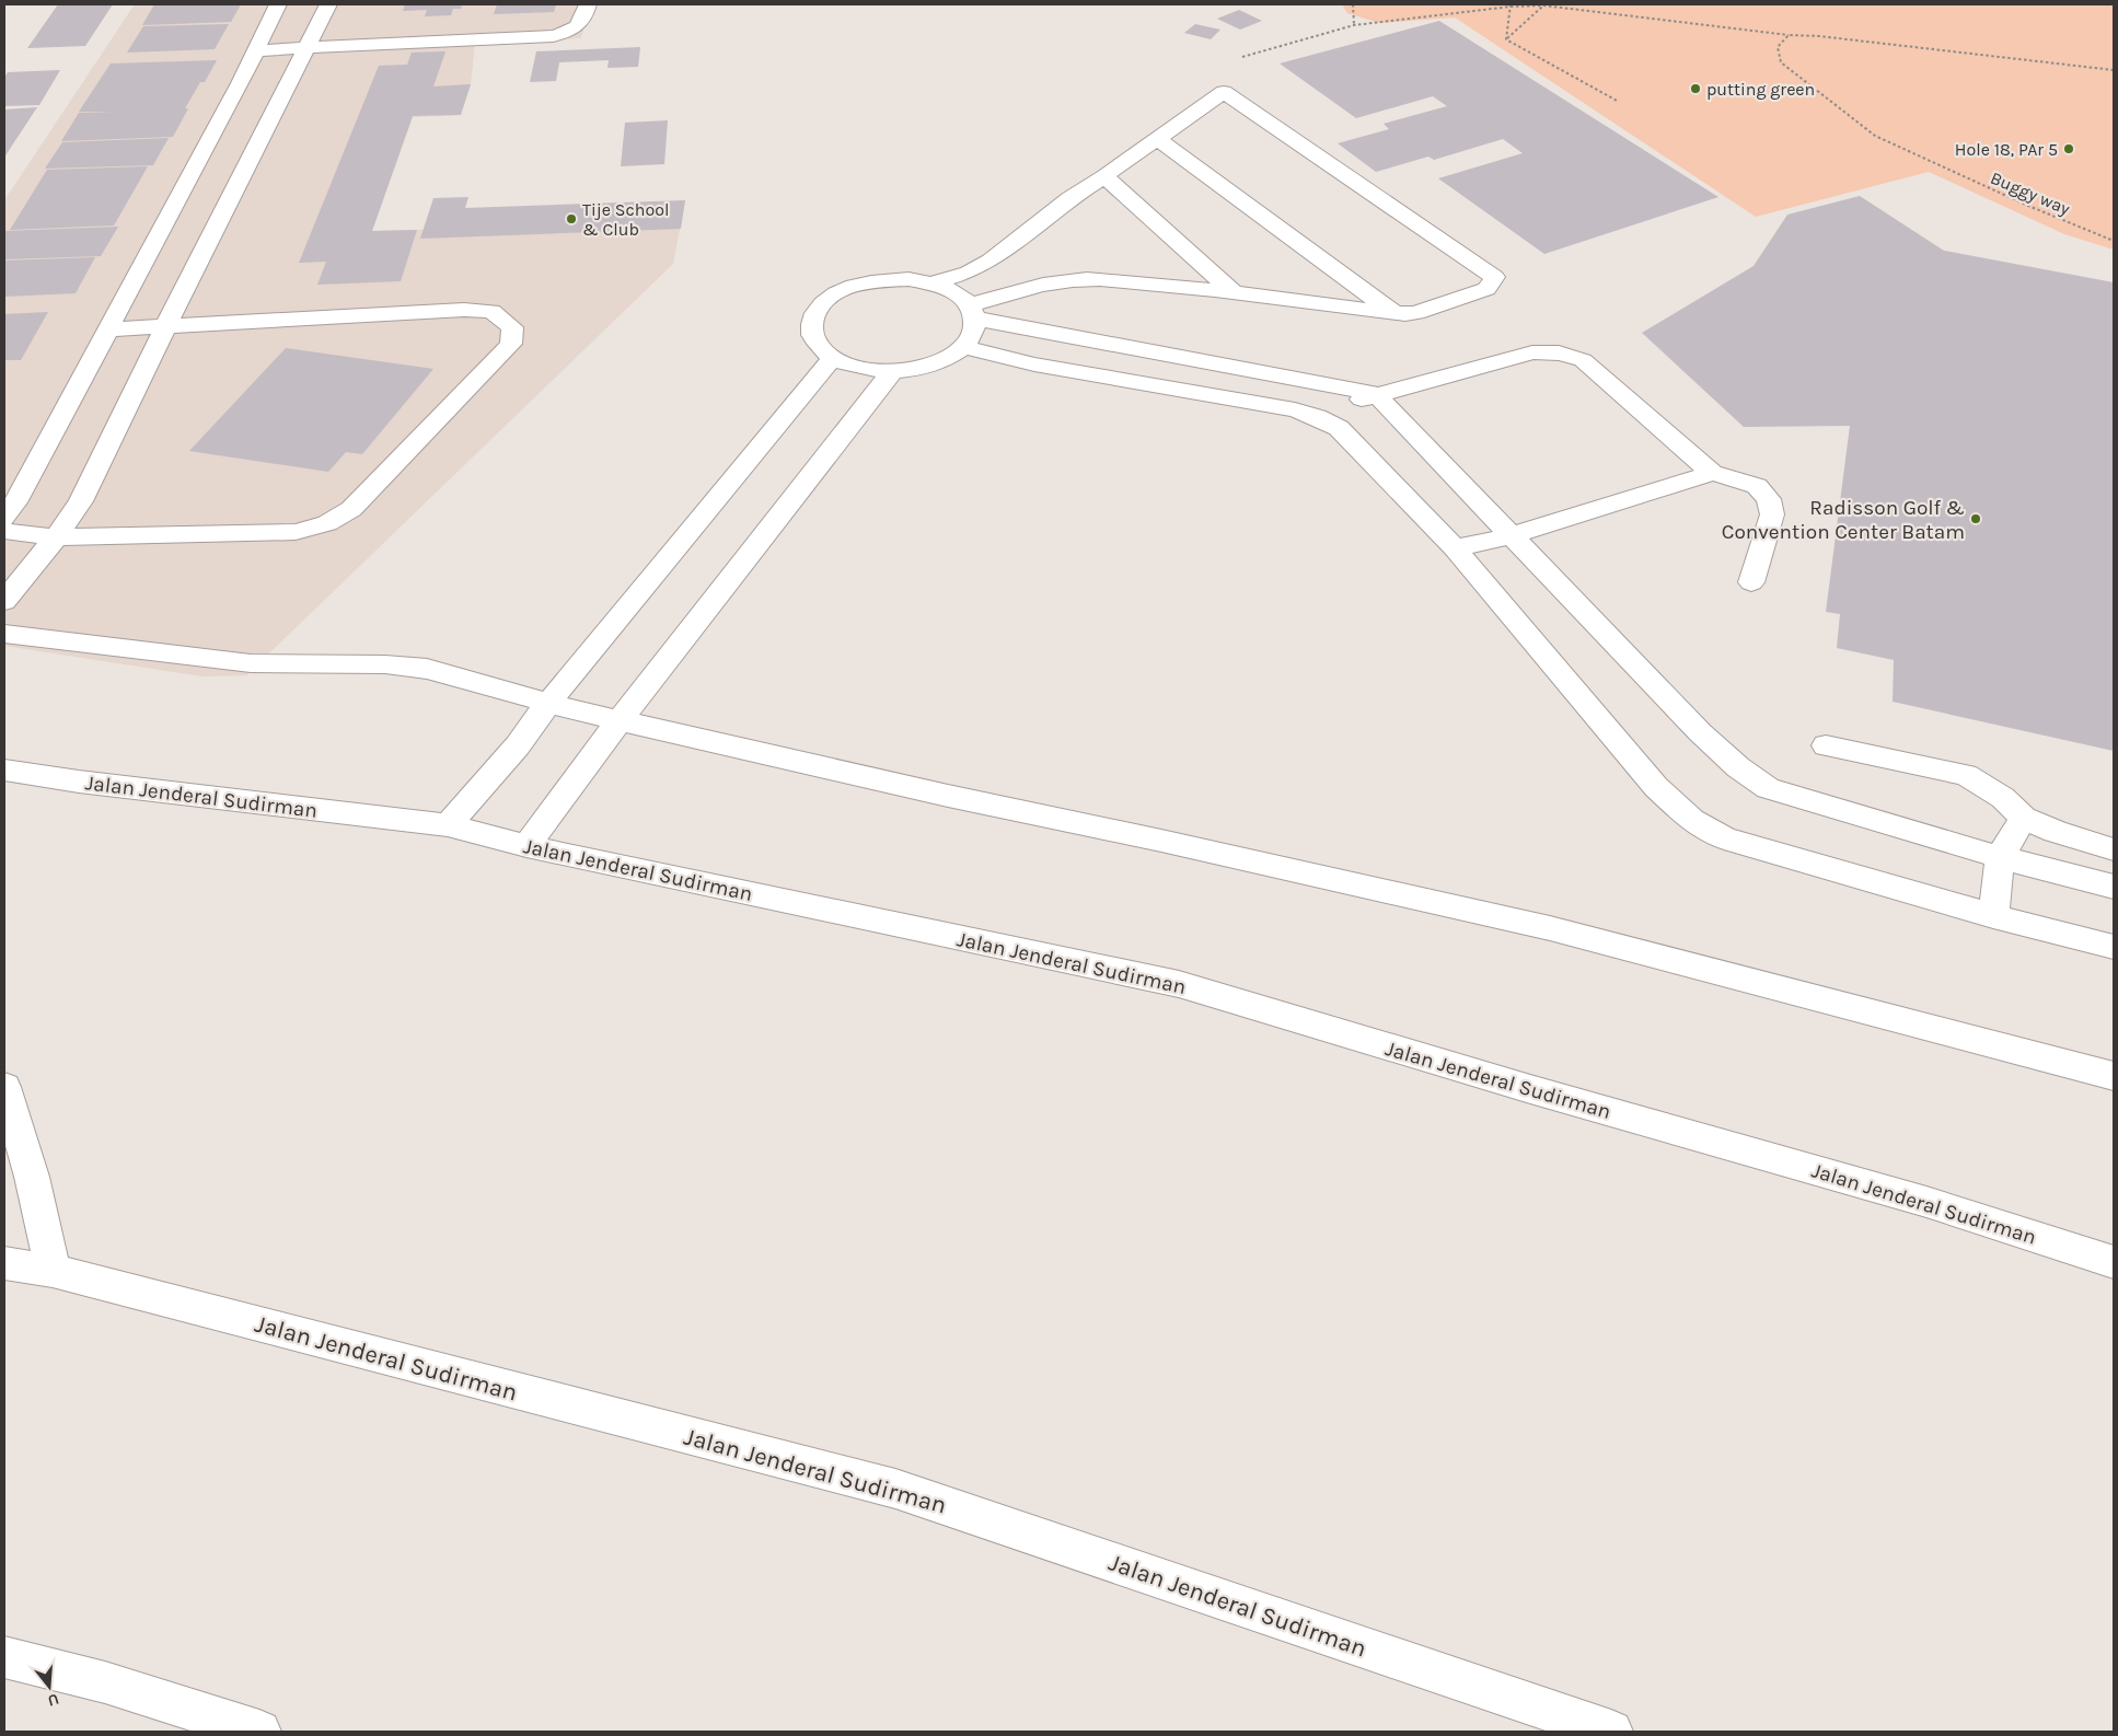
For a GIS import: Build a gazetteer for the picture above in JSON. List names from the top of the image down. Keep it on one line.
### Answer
{"streets":{"main road":["Jalan Jenderal Sudirman"],"path":["Buggy way"]},"places":["putting green","Hole 18, PAr 5","Tije School & Club","Radisson Golf & Convention Center Batam"],"north":"bottom"}
